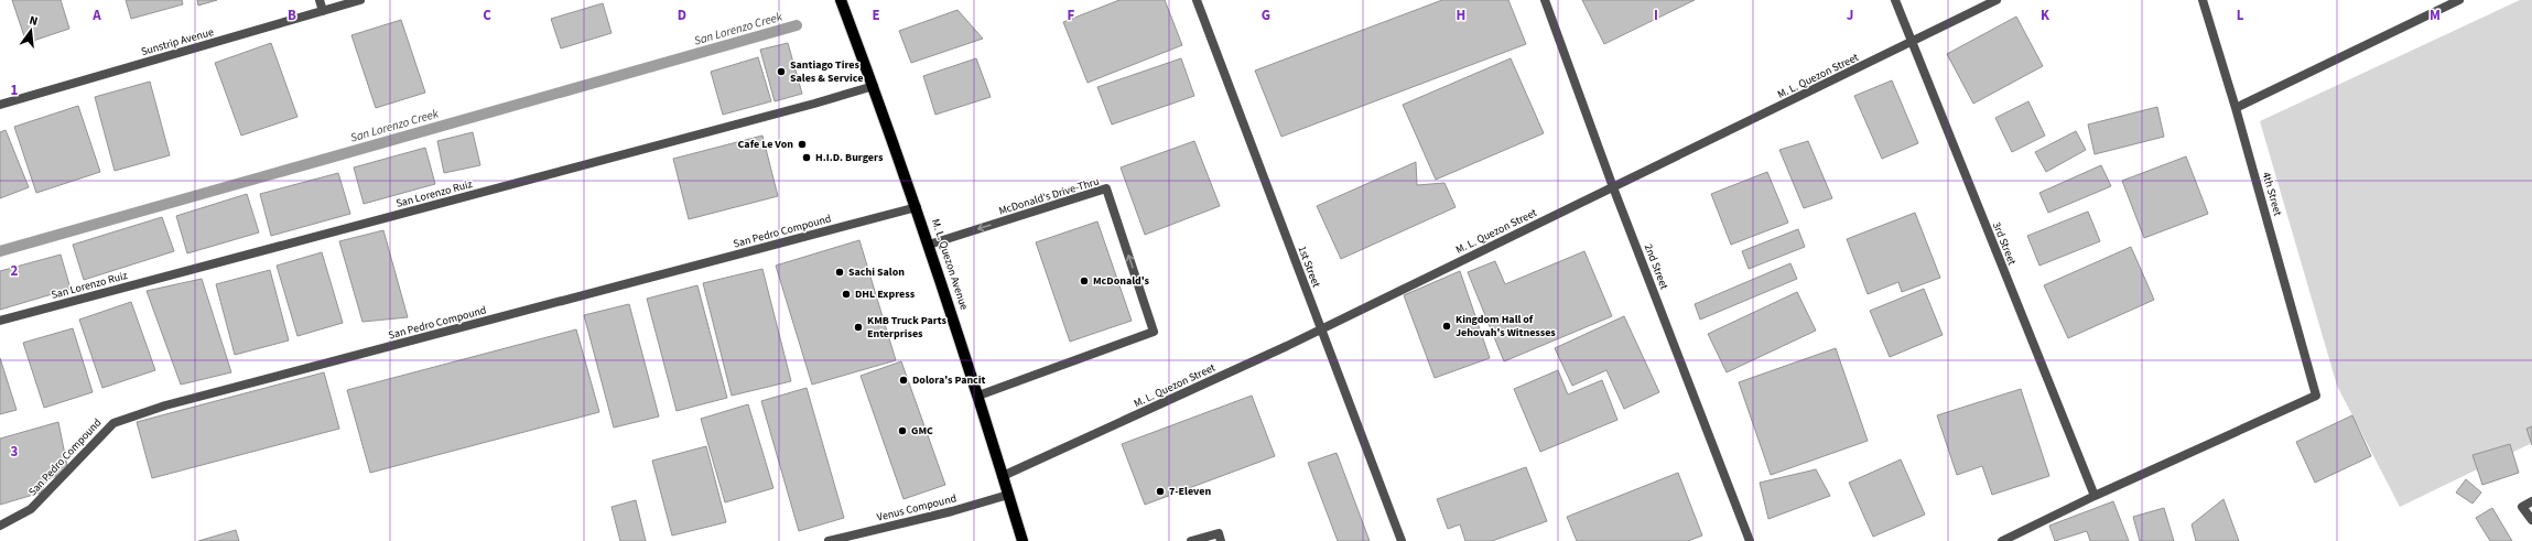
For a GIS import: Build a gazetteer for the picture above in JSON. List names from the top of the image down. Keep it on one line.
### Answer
{"streets":{"main road":["M. L. Quezon Avenue"],"street":["Sunstrip Avenue","M. L. Quezon Street","San Lorenzo Ruiz","4th Street","McDonald's Drive-Thru","San Pedro Compound","3rd Street","1st Street","2nd Street","Venus Compound"]},"crossings":[["M. L. Quezon Street","3rd Street"],["M. L. Quezon Street","M. L. Quezon Avenue"],["M. L. Quezon Street","1st Street"],["M. L. Quezon Street","2nd Street"],["San Lorenzo Ruiz","M. L. Quezon Avenue"],["4th Street","3rd Street"],["McDonald's Drive-Thru","M. L. Quezon Avenue"],["San Pedro Compound","M. L. Quezon Avenue"],["M. L. Quezon Avenue","Venus Compound"]],"water":["San Lorenzo Creek"],"places":["Santiago Tires Sales & Service","Cafe Le Von","H.I.D. Burgers","Sachi Salon","McDonald's","DHL Express","Kingdom Hall of Jehovah's Witnesses","KMB Truck Parts Enterprises","Dolora's Pancit","GMC","7-Eleven"],"north":"top","grid":{"columns":["A","B","C","D","E","F","G","H","I","J","K","L","M"],"rows":["1","2","3"]}}
